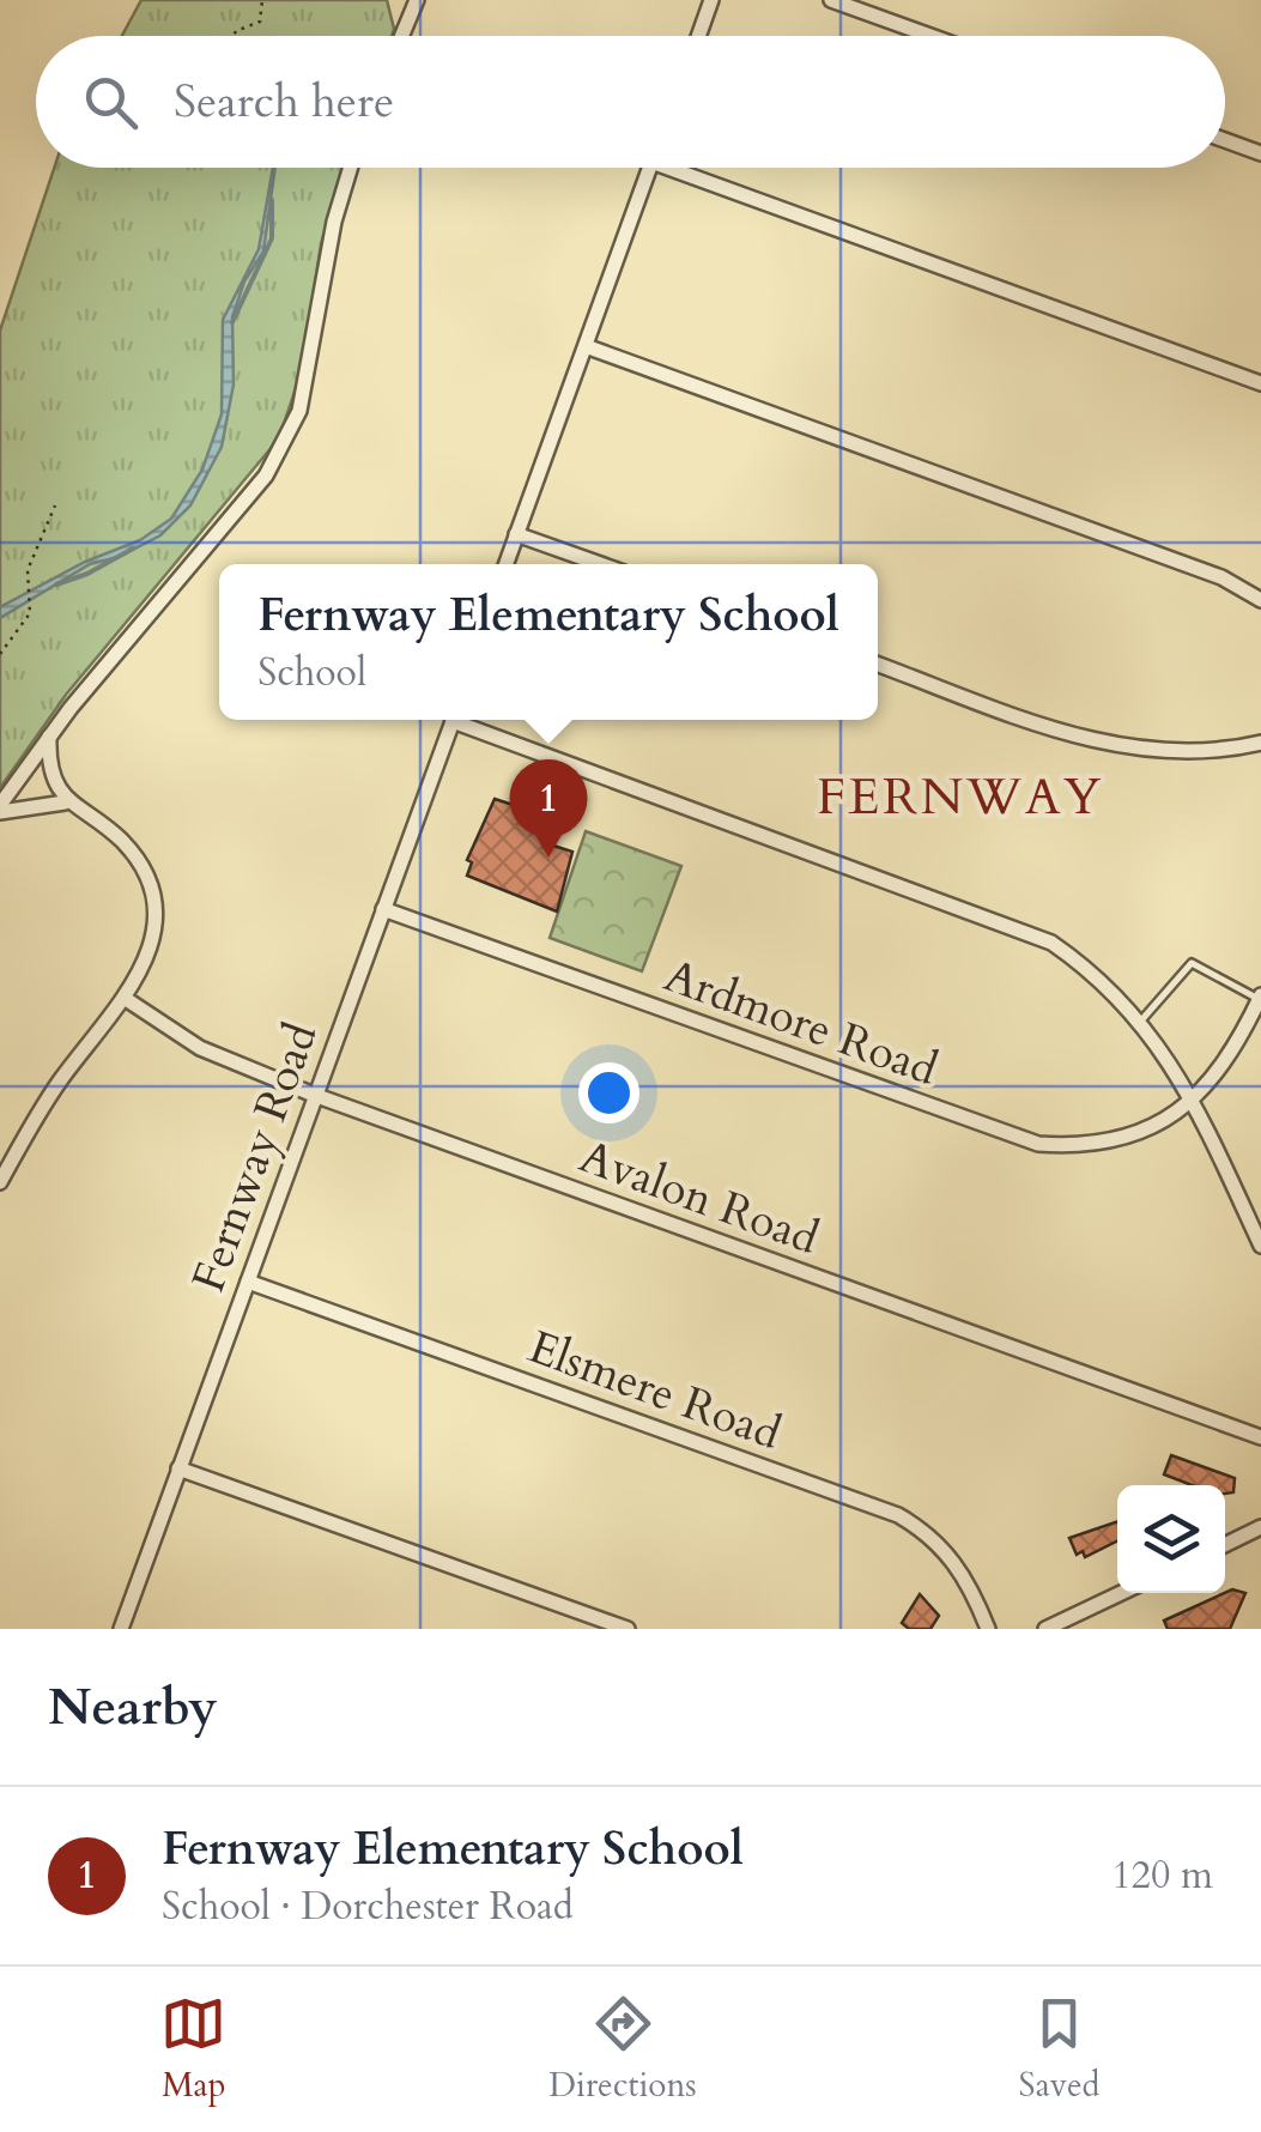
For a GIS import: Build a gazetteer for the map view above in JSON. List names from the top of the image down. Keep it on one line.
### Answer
{"streets":{"street":["Ardmore Road","Fernway Road","Avalon Road","Elsmere Road"]},"crossings":[["Ardmore Road","Fernway Road"],["Fernway Road","Avalon Road"],["Fernway Road","Elsmere Road"]],"districts":["FERNWAY"],"page":{"search":"Search here","popup":["Fernway Elementary School","School"],"pins":"1","heading":"Nearby","list":[{"mark":"1","name":"Fernway Elementary School","note":"School · Dorchester Road","value":"120 m"}],"nav":["Map","Directions","Saved"]}}
